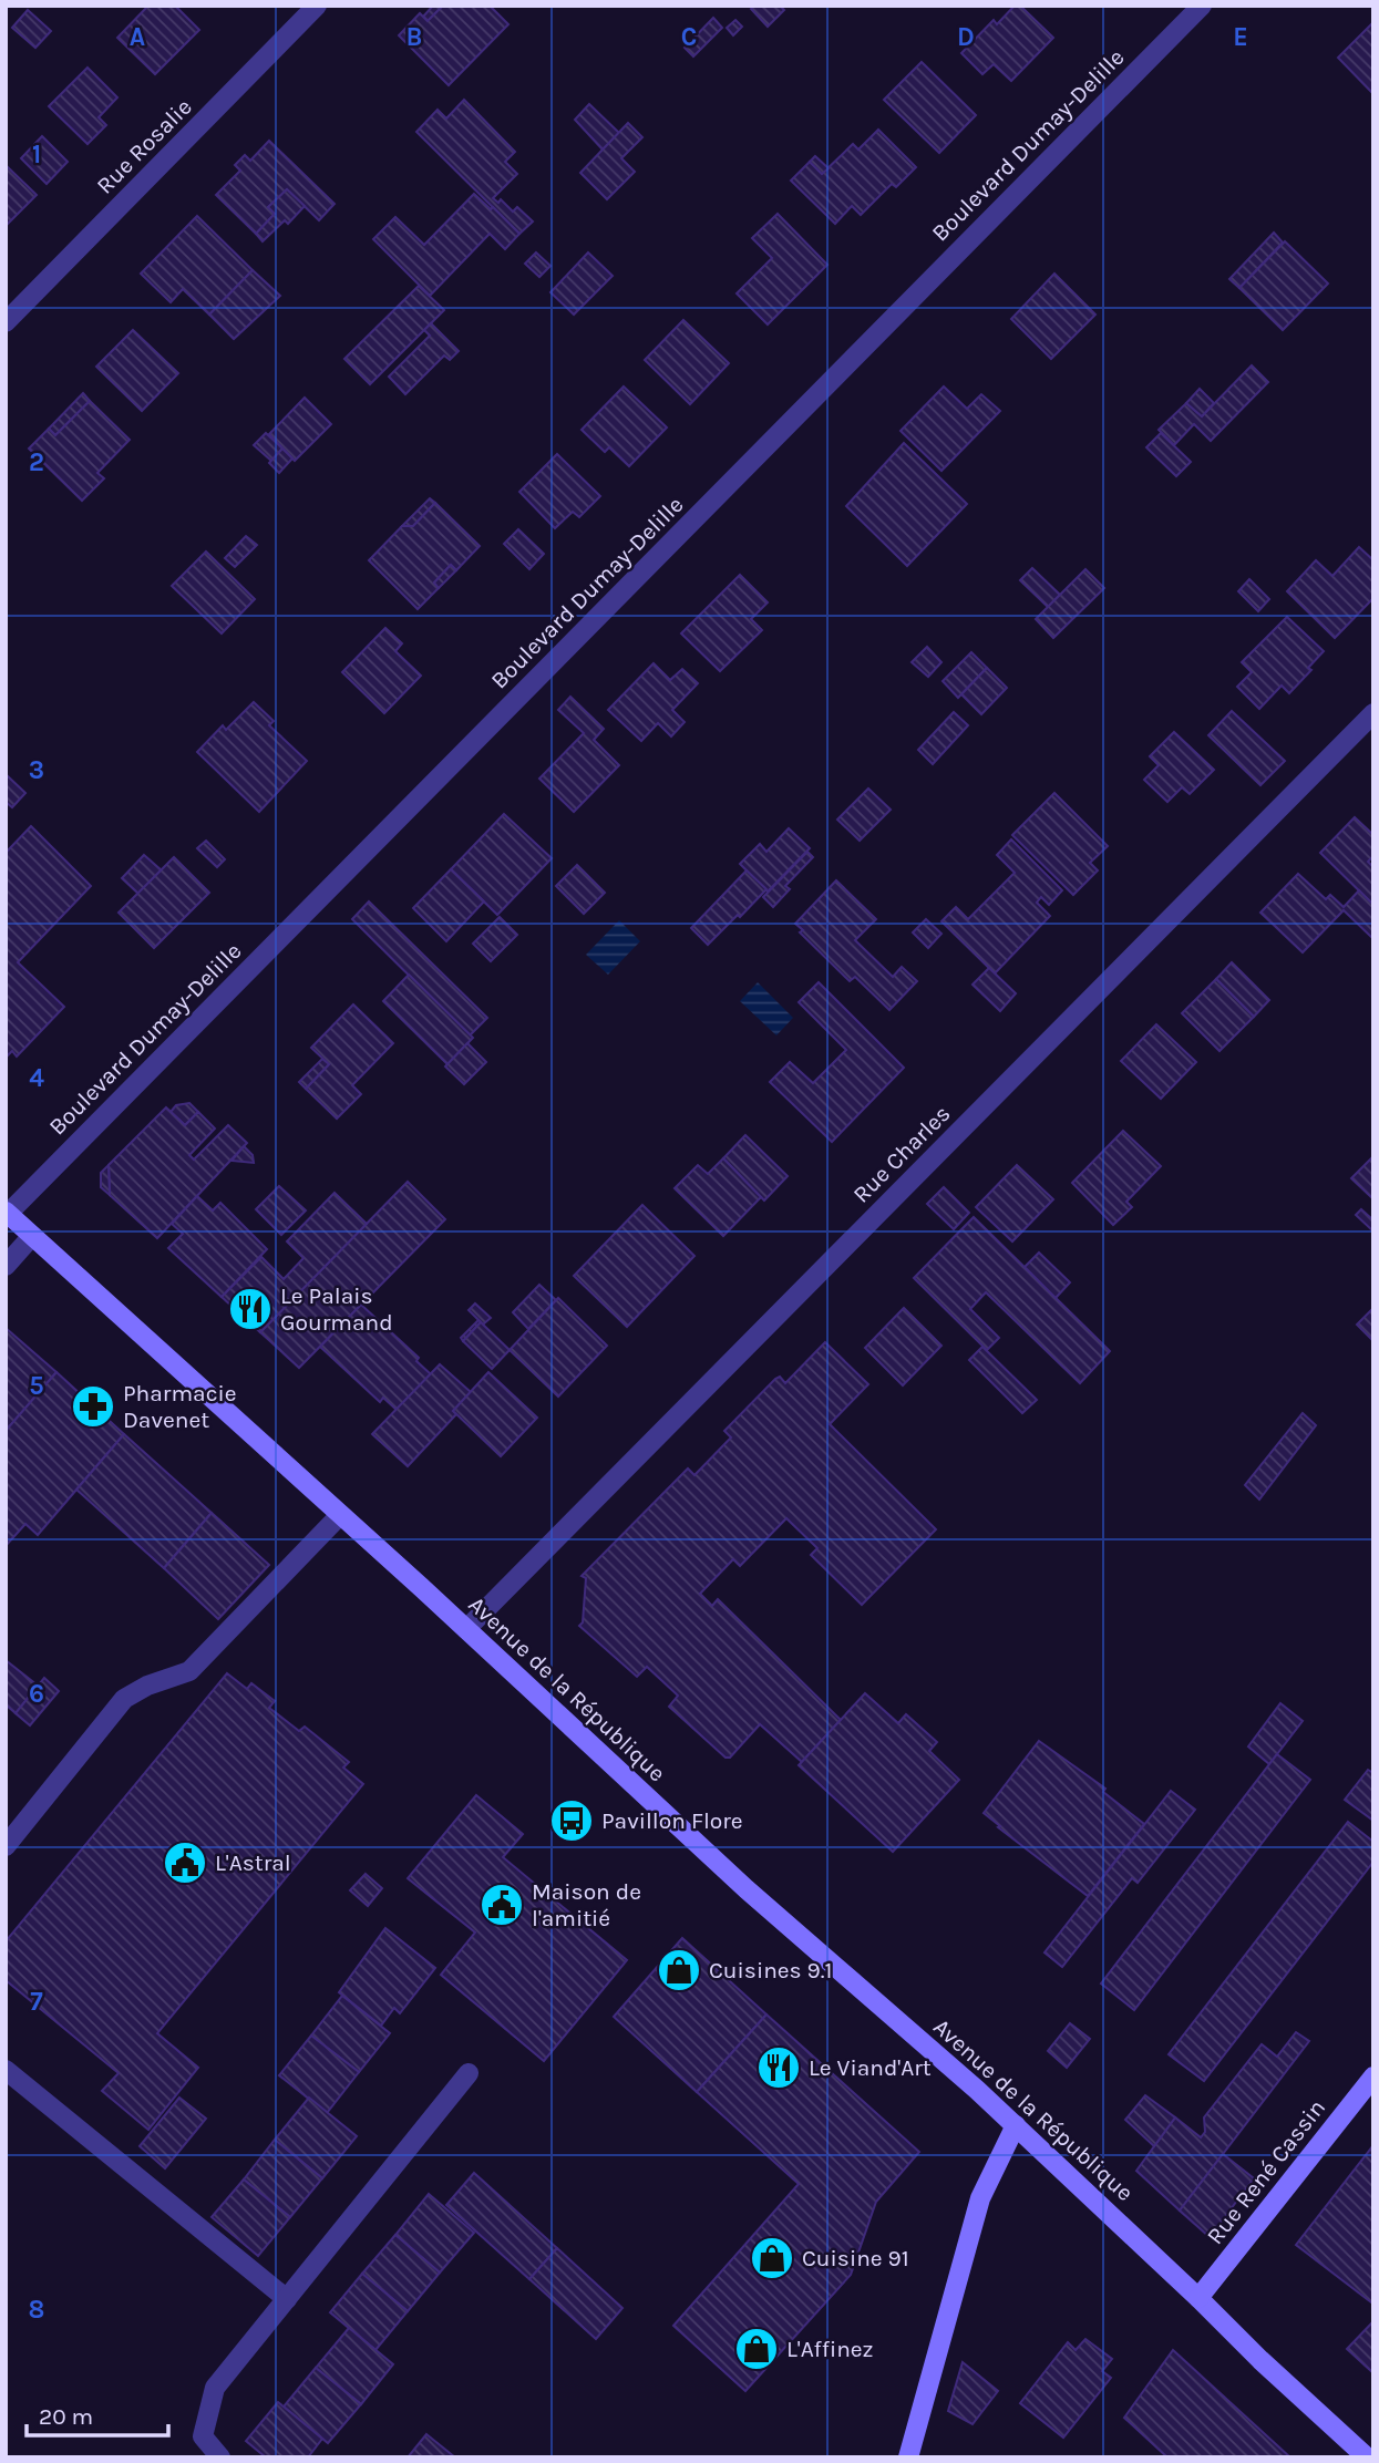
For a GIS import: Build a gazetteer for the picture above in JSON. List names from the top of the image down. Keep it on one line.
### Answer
{"streets":{"main road":["Avenue de la République","Rue René Cassin"],"street":["Boulevard Dumay-Delille","Rue Rosalie","Rue Charles"]},"crossings":[["Boulevard Dumay-Delille","Avenue de la République"],["Rue Charles","Avenue de la République"],["Avenue de la République","Rue René Cassin"]],"places":{"restaurant":["Le Palais Gourmand","Le Viand'Art"],"pharmacy":["Pharmacie Davenet"],"bus stop":["Pavillon Flore"],"public building":["L'Astral","Maison de l'amitié"],"shop":["Cuisines 9.1","Cuisine 91","L'Affinez"]},"scale_bar":"20 m","grid":{"columns":["A","B","C","D","E"],"rows":["1","2","3","4","5","6","7","8"]}}
